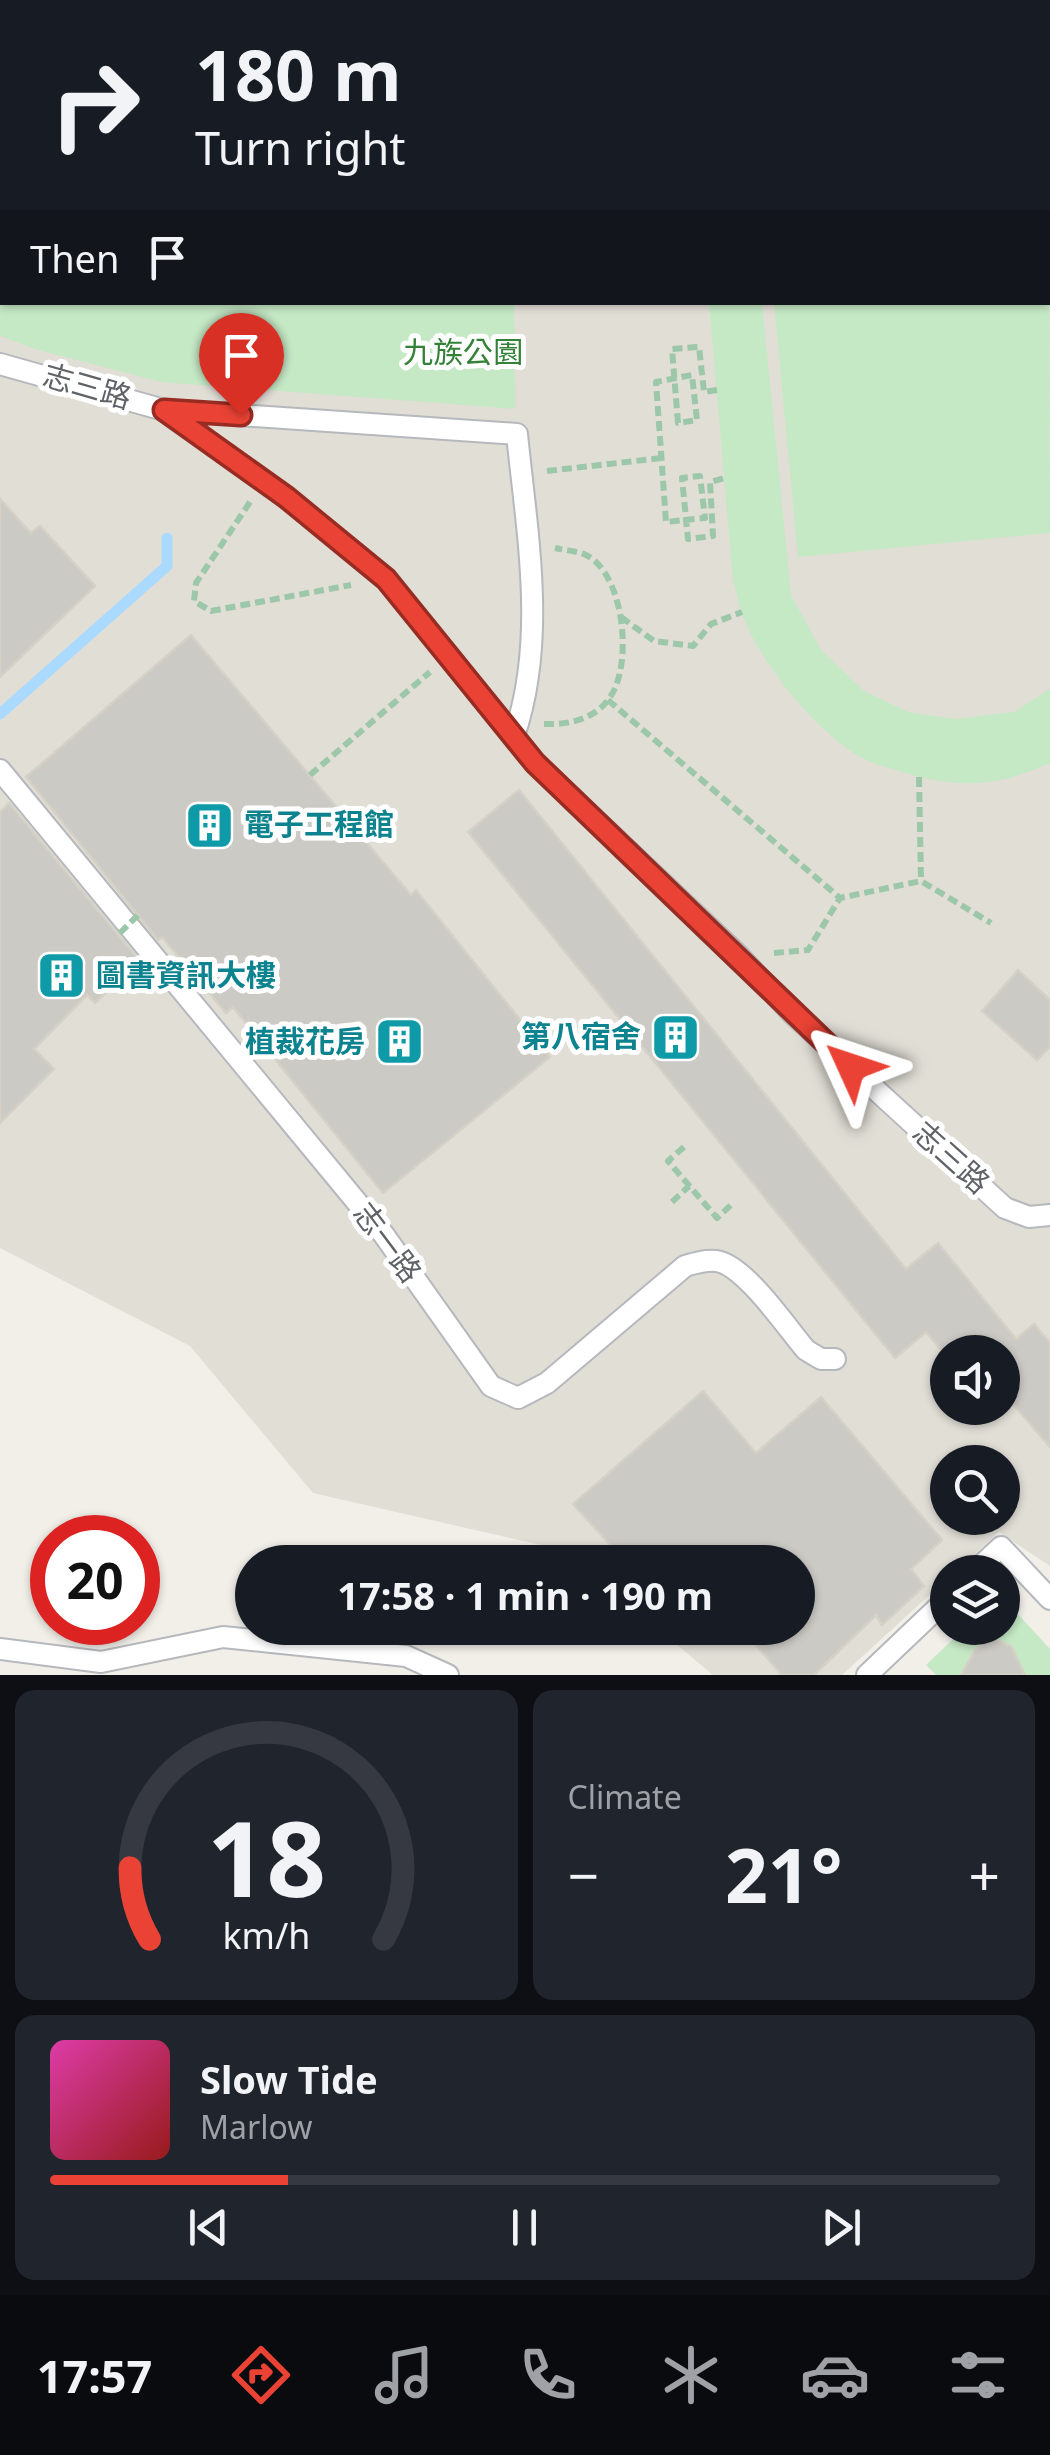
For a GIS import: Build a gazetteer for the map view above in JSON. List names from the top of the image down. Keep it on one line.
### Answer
{"streets":{"lane":["志三路","志一路"]},"parks":["九族公園"],"places":{"building":["電子工程館","圖書資訊大樓","第八宿舍","植裁花房"]},"page":{"turn":["180 m","Turn right"],"then":"Then","limit":"20","trip":"17:58 · 1 min · 190 m","tile":"Climate","heat":["−","21°","+"],"song":["Slow Tide","Marlow"],"tabs":"17:57","gauge":["18","km/h"]}}
